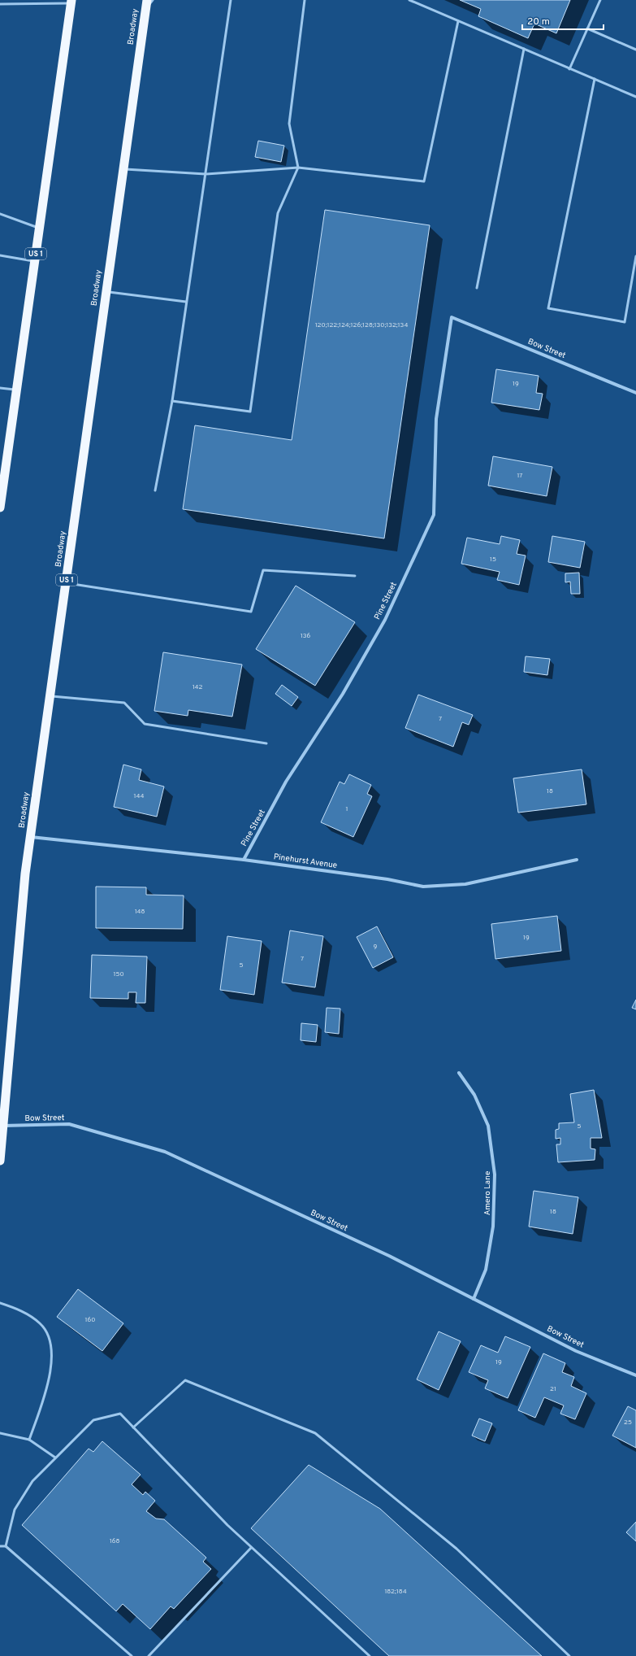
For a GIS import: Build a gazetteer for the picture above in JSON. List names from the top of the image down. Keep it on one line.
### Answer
{"streets":{"highway":["Broadway","US 1"],"street":["Bow Street","Pine Street","Pinehurst Avenue","Amero Lane"]},"crossings":[["Broadway","Bow Street"],["Broadway","Pinehurst Avenue"],["Bow Street","Pine Street"],["Bow Street","Amero Lane"],["Pine Street","Pinehurst Avenue"]],"house_numbers":["120;122;124;126;128;130;132;134","19","17","15","136","142","7","18","144","1","148","19","9","7","5","150","5","18","160","19","21","25","168","182;184"],"scale_bar":"20 m"}
